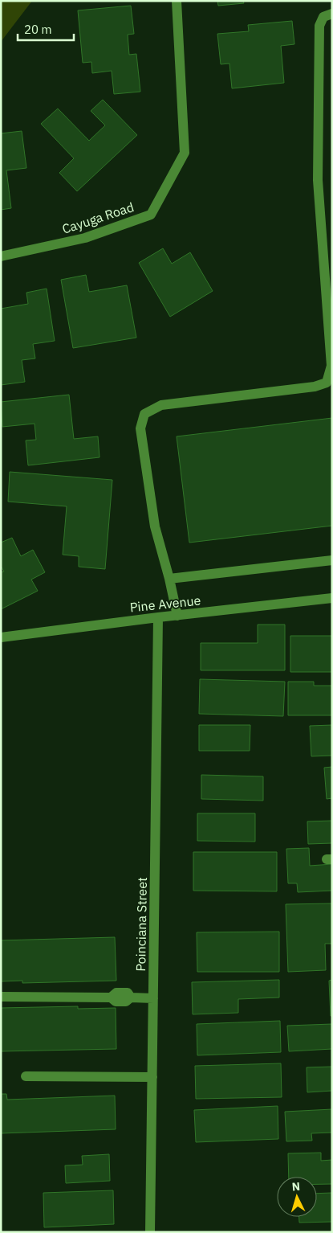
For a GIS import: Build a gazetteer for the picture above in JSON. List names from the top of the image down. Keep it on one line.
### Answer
{"streets":{"street":["Cayuga Road","Pine Avenue","Poinciana Street"]},"crossings":[["Pine Avenue","Poinciana Street"]],"scale_bar":"20 m","north":"top"}
